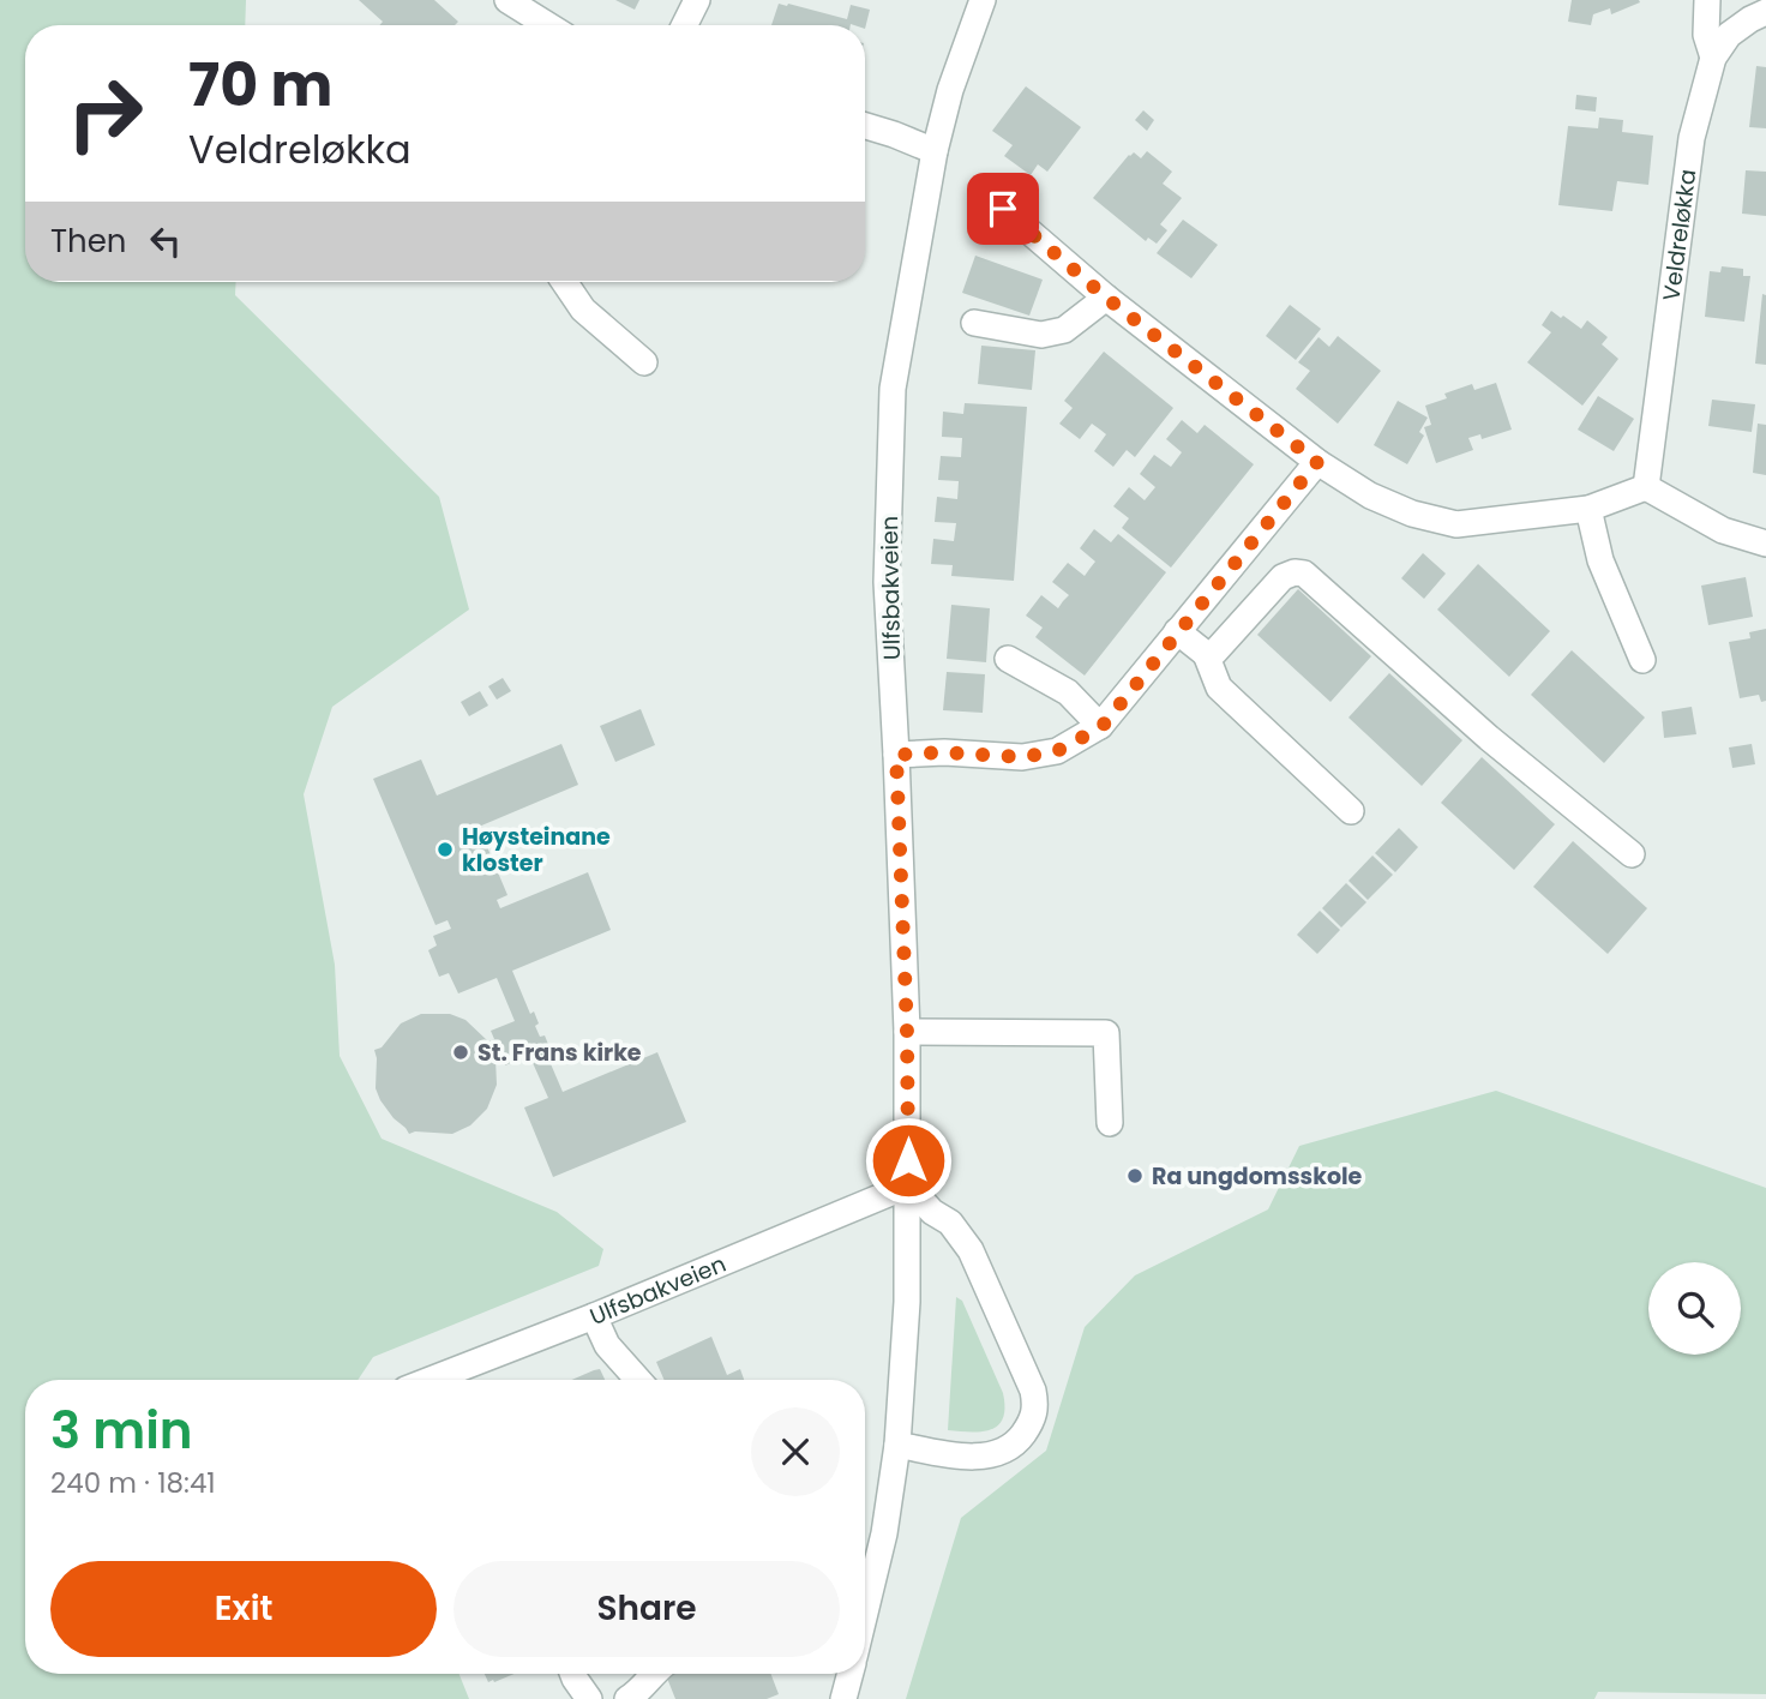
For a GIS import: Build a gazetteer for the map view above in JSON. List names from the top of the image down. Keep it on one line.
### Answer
{"streets":{"street":["Veldreløkka","Ulfsbakveien"]},"places":["Høysteinane kloster","St. Frans kirke","Ra ungdomsskole"],"page":{"turn":["70 m","Veldreløkka"],"then":"Then","heading":["3 min","240 m · 18:41"],"buttons":["Exit","Share"]}}
